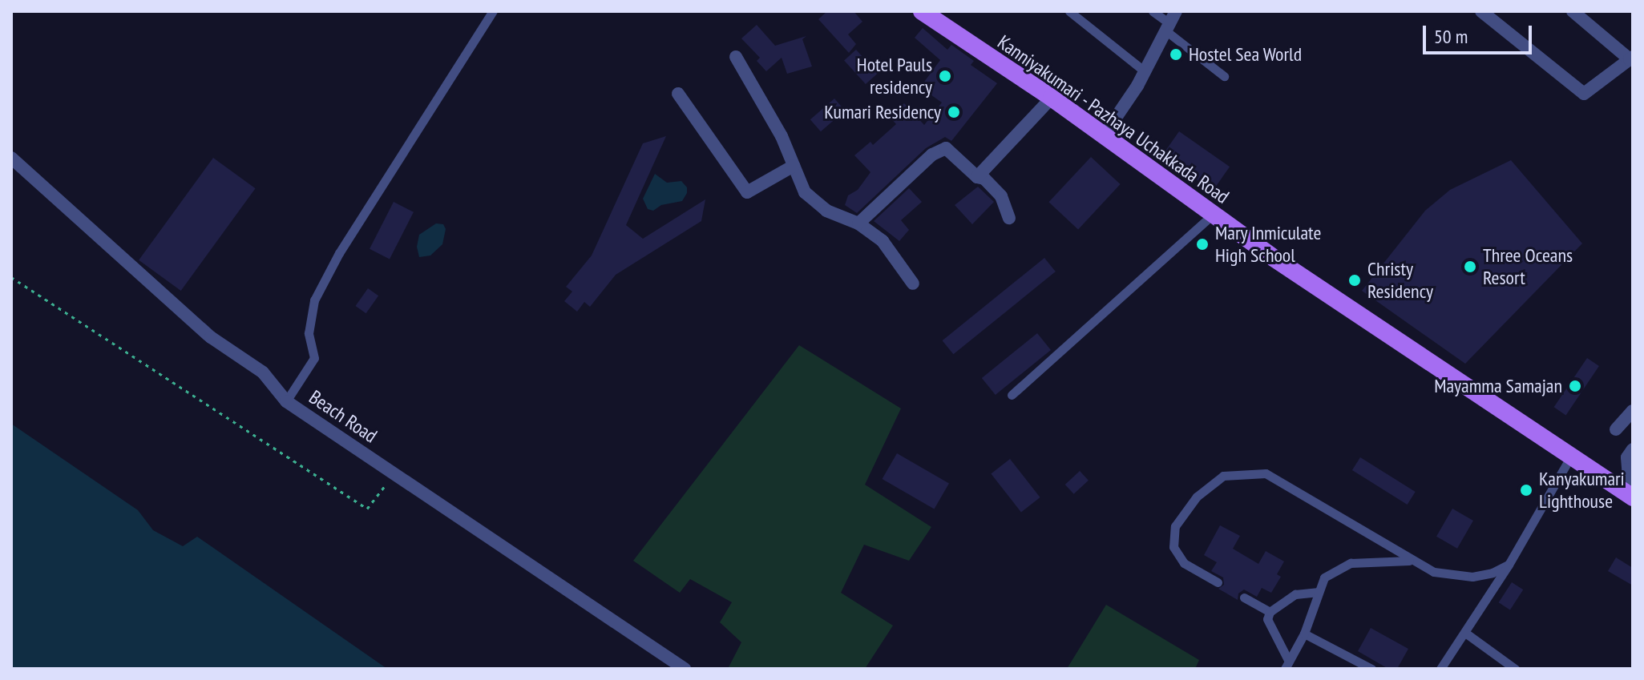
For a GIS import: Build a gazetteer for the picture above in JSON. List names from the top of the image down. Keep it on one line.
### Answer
{"streets":{"main road":["Kanniyakumari - Pazhaya Uchakkada Road"],"street":["Beach Road"]},"places":["Hostel Sea World","Hotel Pauls residency","Kumari Residency","Mary Inmiculate High School","Three Oceans Resort","Christy Residency","Mayamma Samajan","Kanyakumari Lighthouse"],"scale_bar":"50 m"}
